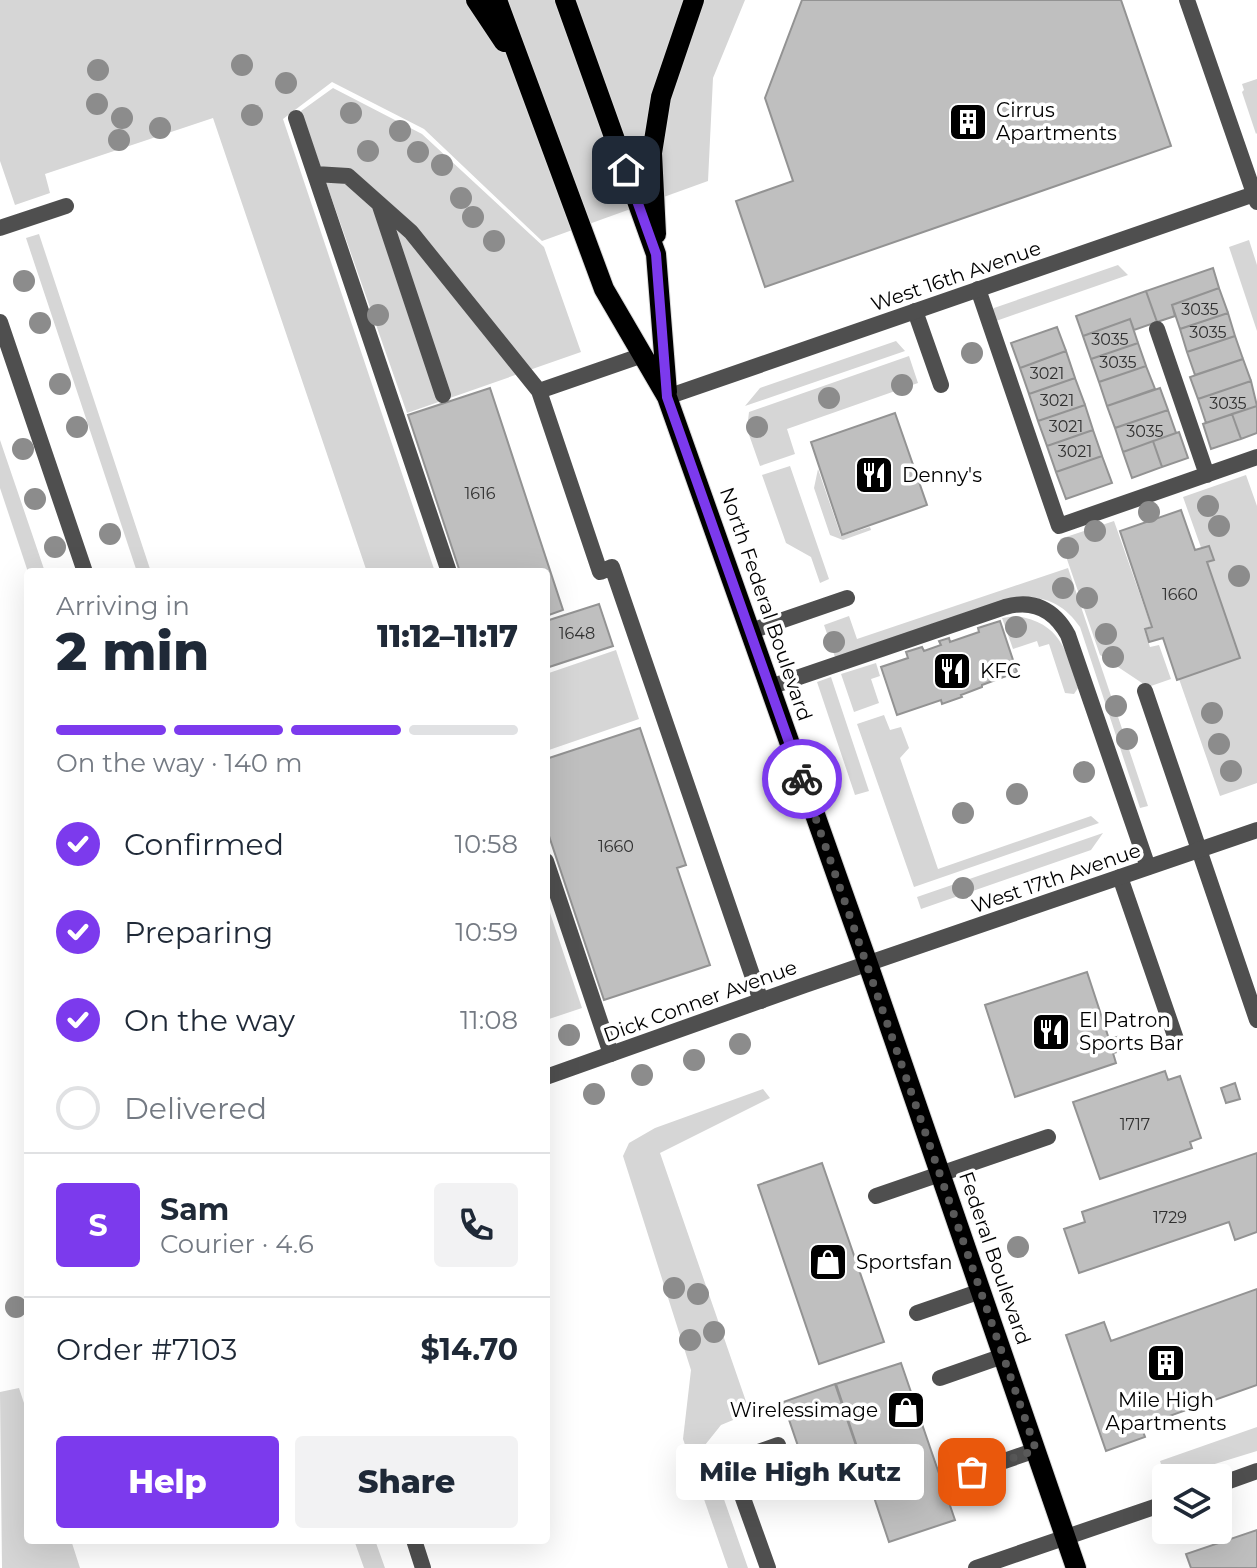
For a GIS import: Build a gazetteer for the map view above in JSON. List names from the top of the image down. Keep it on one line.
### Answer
{"streets":{"main road":["North Federal Boulevard","Federal Boulevard"],"street":["West 16th Avenue","West 17th Avenue","Dick Conner Avenue"]},"crossings":[["West 16th Avenue","North Federal Boulevard"],["North Federal Boulevard","West 17th Avenue"],["North Federal Boulevard","Dick Conner Avenue"],["North Federal Boulevard","Federal Boulevard"],["West 17th Avenue","Dick Conner Avenue"],["West 17th Avenue","Federal Boulevard"],["Dick Conner Avenue","Federal Boulevard"]],"places":{"building":["Cirrus Apartments","Mile High Apartments"],"restaurant":["Denny's","KFC","El Patron Sports Bar"],"shop":["Sportsfan","Wirelessimage"],"other":["Mile High Kutz"]},"house_numbers":["3035","3035","3035","3035","3021","3021","3035","3021","3035","3021","1616","1660","1648","1660","1717","1729"],"page":{"heading":["2 min","Arriving in","11:12–11:17"],"panel":["Sam","Courier · 4.6","Order #7103","$14.70"],"bar":"On the way · 140 m","list":[["Confirmed","10:58"],["Preparing","10:59"],["On the way","11:08"],"Delivered"],"round":"S","buttons":["Help","Share"],"bubble":"Mile High Kutz"}}
